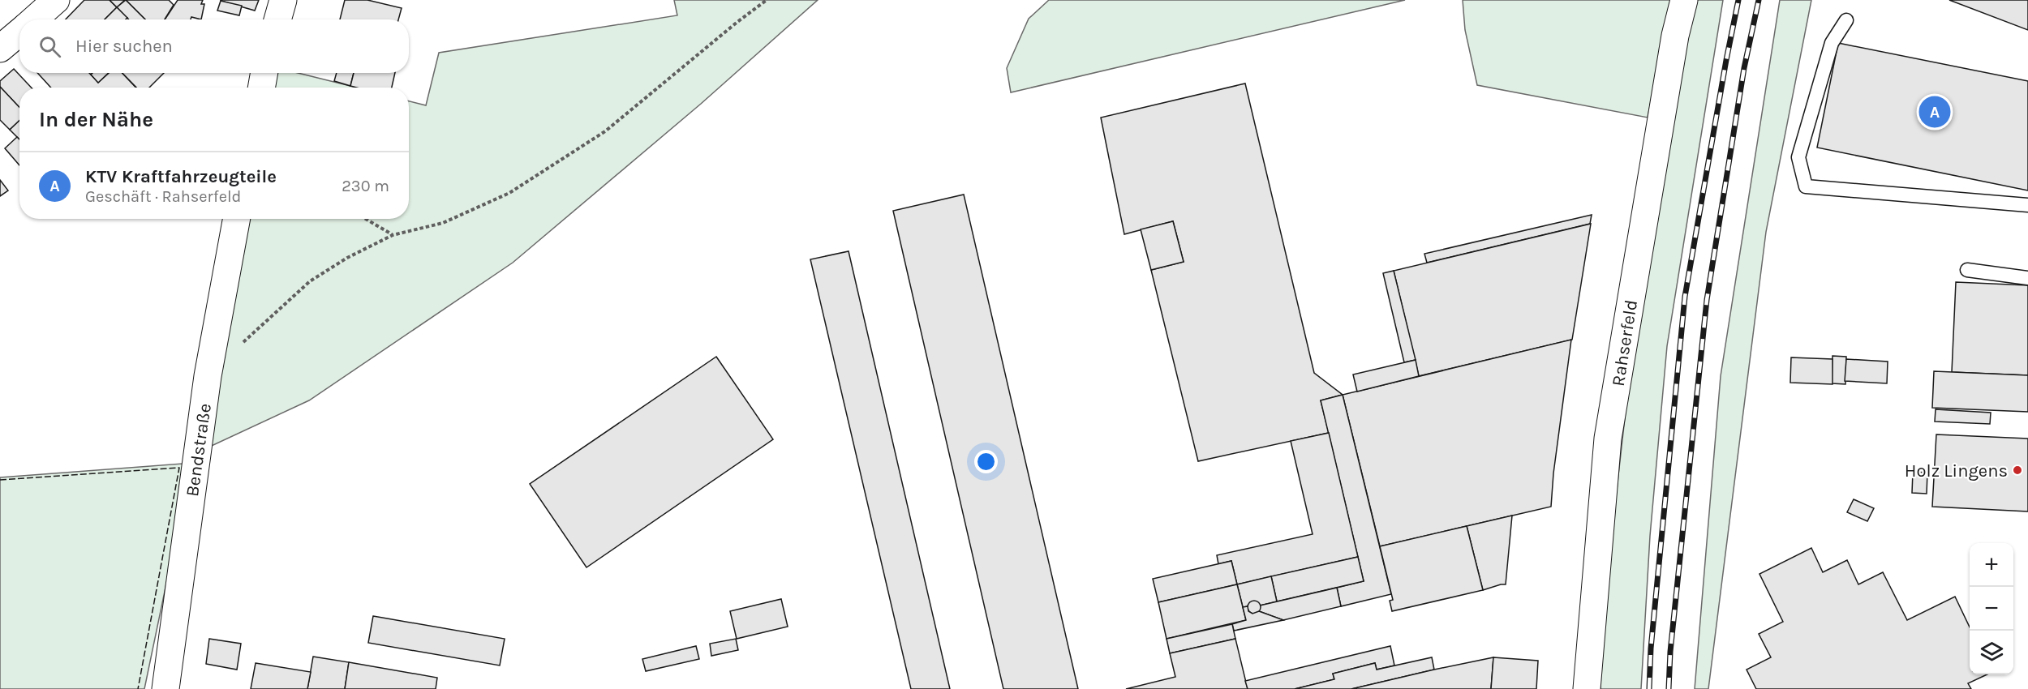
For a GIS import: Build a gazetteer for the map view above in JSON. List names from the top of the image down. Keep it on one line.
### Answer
{"streets":{"street":["Rahserfeld","Bendstraße"]},"places":["Holz Lingens"],"page":{"search":"Hier suchen","heading":"In der Nähe","pins":"A","list":[{"mark":"A","name":"KTV Kraftfahrzeugteile","note":"Geschäft · Rahserfeld","value":"230 m"}],"map_buttons":["+","−"]}}
